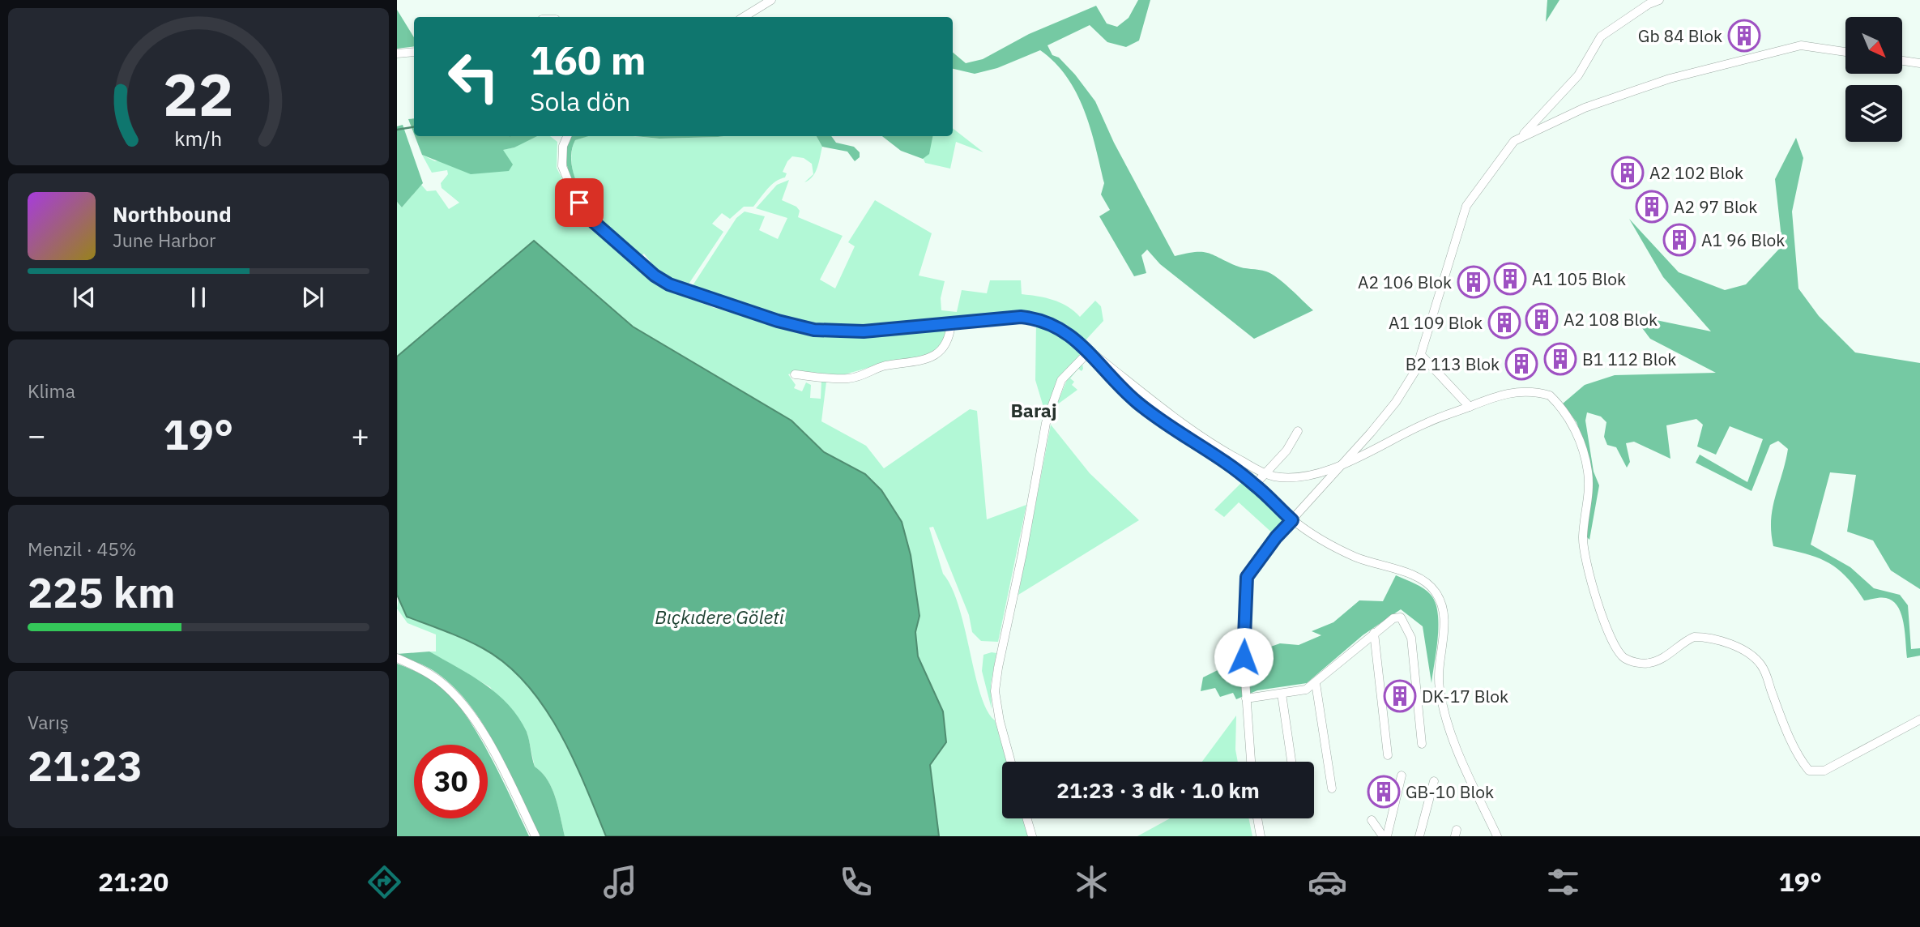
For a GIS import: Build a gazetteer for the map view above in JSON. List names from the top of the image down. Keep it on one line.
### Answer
{"districts":["Baraj"],"water":["Bıçkıdere Göleti"],"places":{"building":["Gb 84 Blok","A2 102 Blok","A2 97 Blok","A1 96 Blok","A1 105 Blok","A2 106 Blok","A2 108 Blok","A1 109 Blok","B1 112 Blok","B2 113 Blok","DK-17 Blok","GB-10 Blok"]},"north":"bottom right","page":{"turn":["160 m","Sola dön"],"song":["Northbound","June Harbor"],"tile":["Klima",["Menzil · 45%","225 km"],["Varış","21:23"]],"heat":["−","19°","+"],"limit":"30","trip":"21:23 · 3 dk · 1.0 km","tabs":["21:20","19°"],"gauge":["22","km/h"]}}
